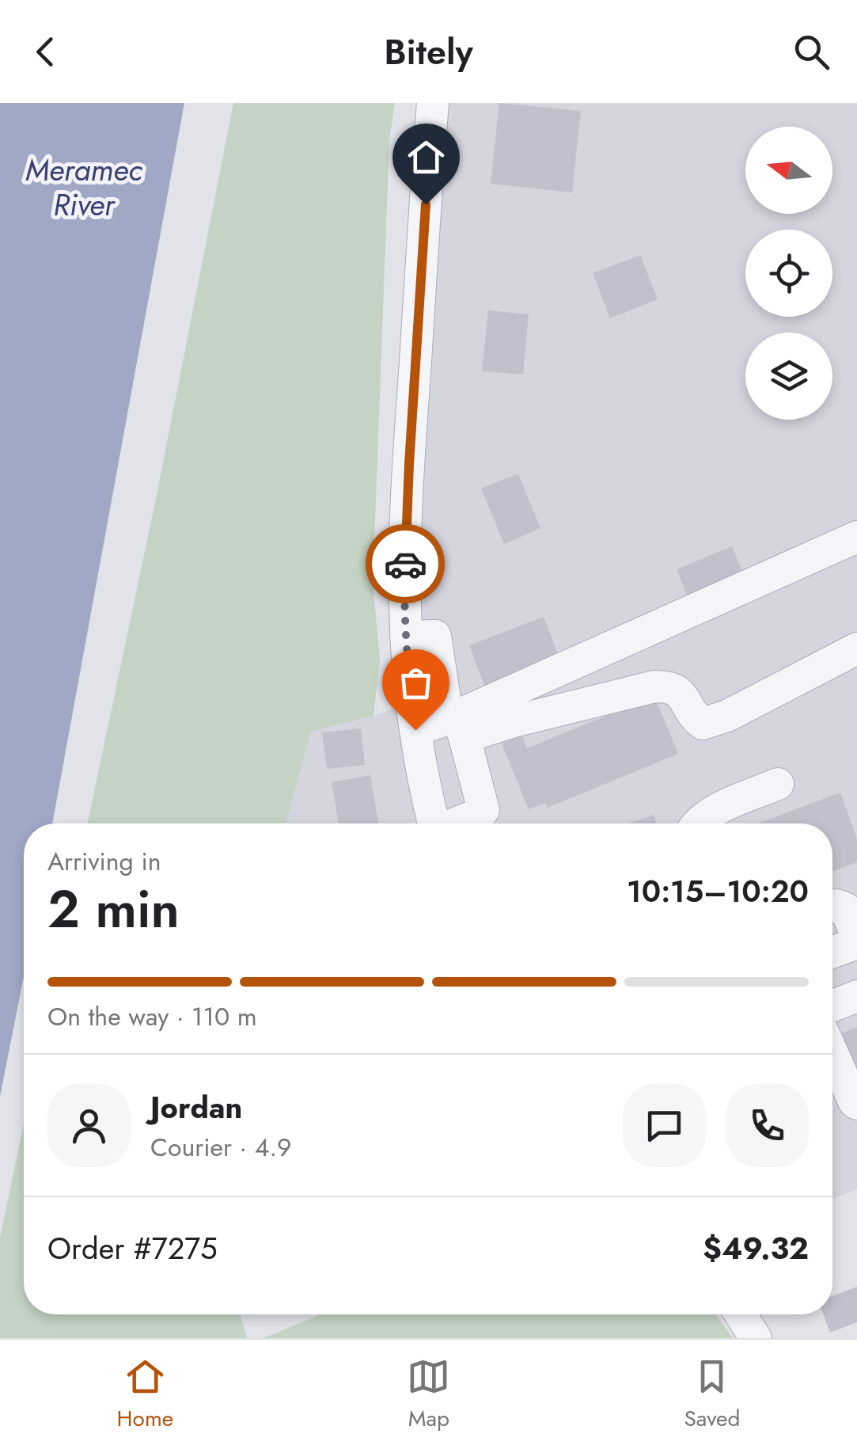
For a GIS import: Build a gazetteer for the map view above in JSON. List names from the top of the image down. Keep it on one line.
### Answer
{"water":["Meramec River"],"north":"left","page":{"header":"Bitely","heading":["2 min","Arriving in","10:15–10:20"],"panel":["Jordan","Courier · 4.9","Order #7275","$49.32"],"bar":"On the way · 110 m","tabs":["Home","Map","Saved"]}}
